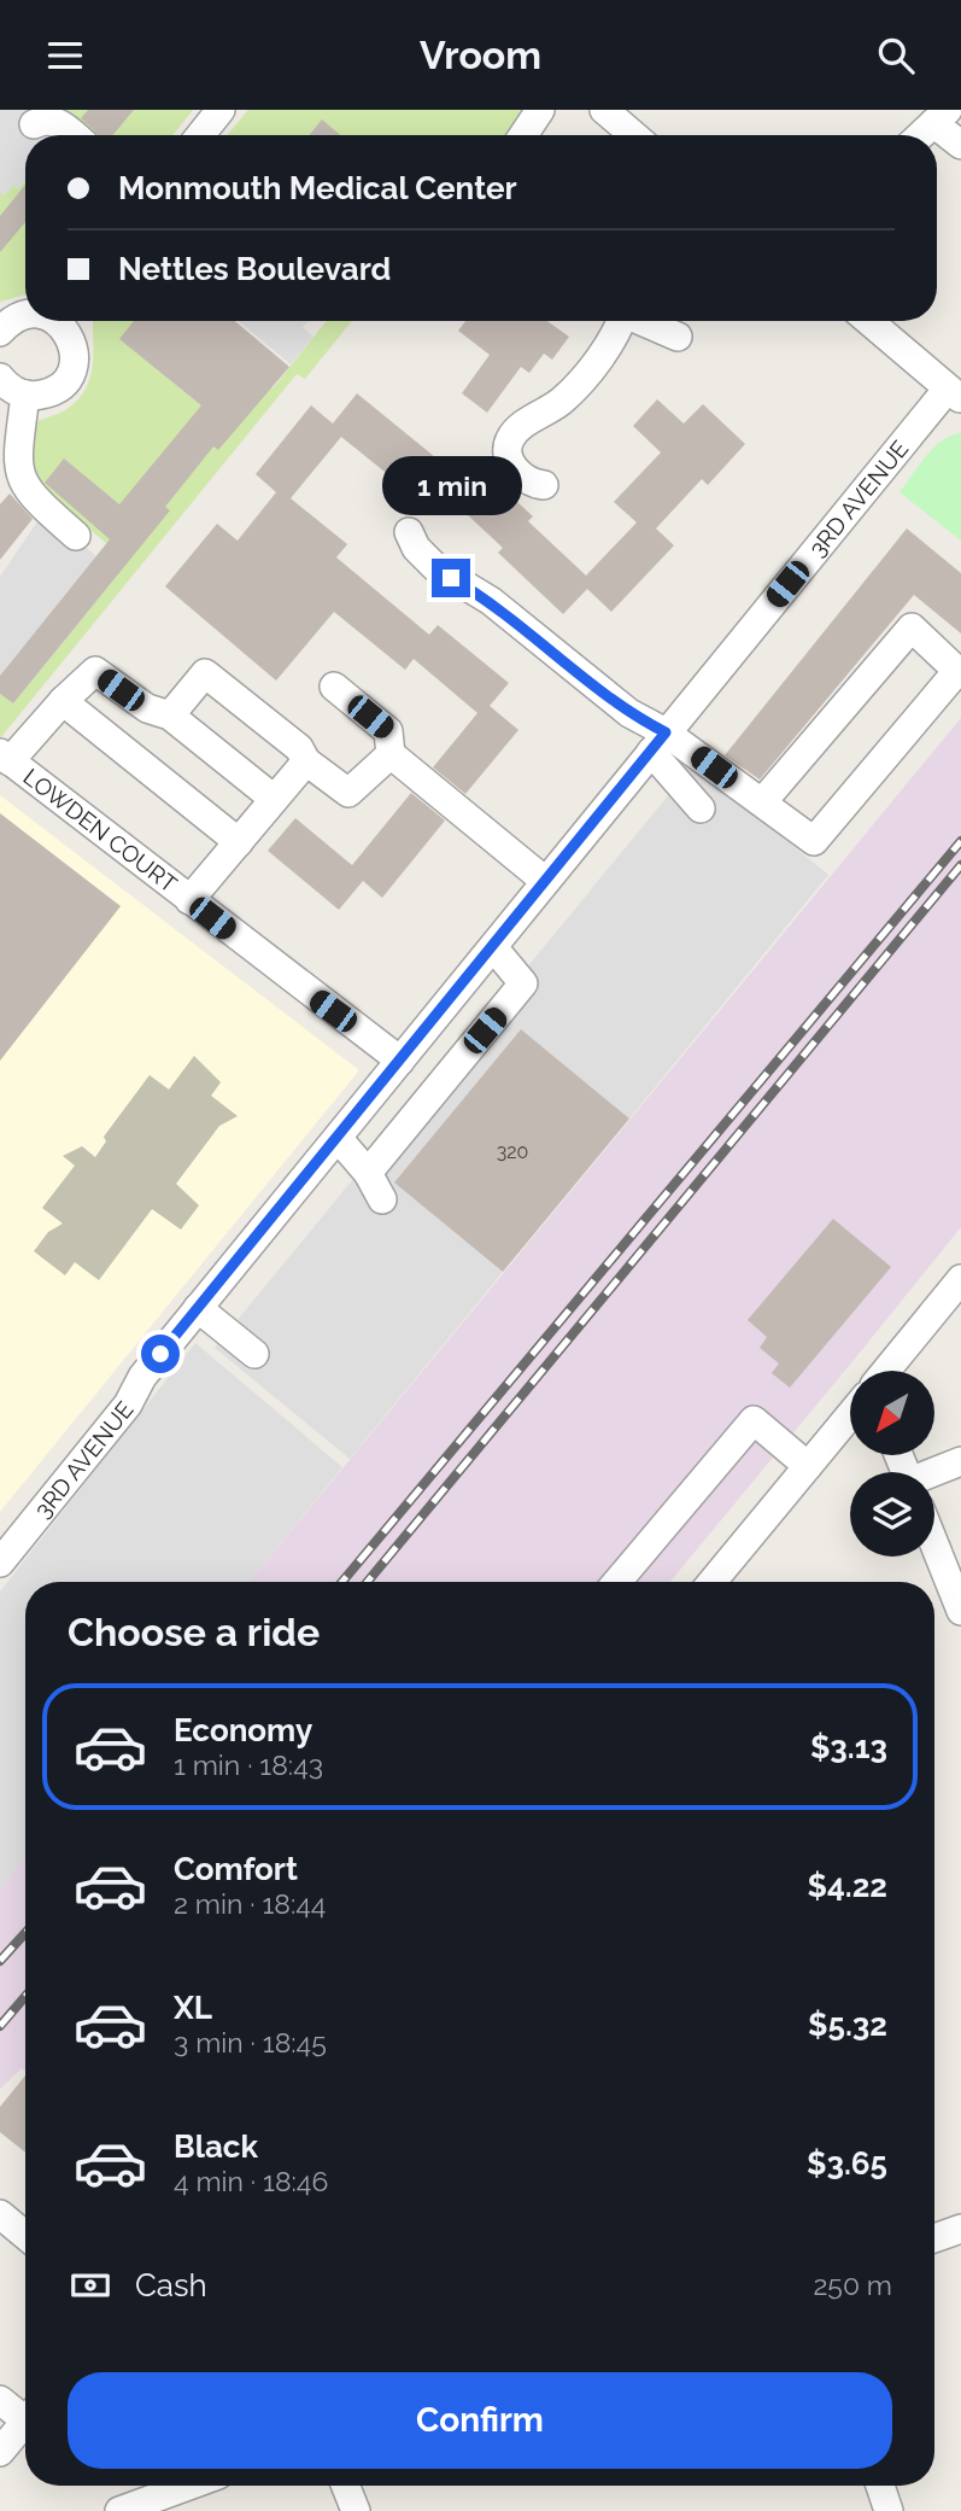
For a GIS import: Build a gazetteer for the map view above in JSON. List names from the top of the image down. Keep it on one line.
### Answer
{"streets":{"street":["3RD AVENUE","LOWDEN COURT"]},"crossings":[["3RD AVENUE","LOWDEN COURT"]],"house_numbers":["320"],"north":"bottom left","page":{"header":"Vroom","banner":["Monmouth Medical Center","Nettles Boulevard"],"bubble":"1 min","heading":"Choose a ride","list":[{"name":"Economy","note":"1 min · 18:43","value":"$3.13"},{"name":"Comfort","note":"2 min · 18:44","value":"$4.22"},{"name":"XL","note":"3 min · 18:45","value":"$5.32"},{"name":"Black","note":"4 min · 18:46","value":"$3.65"}],"pay":["Cash","250 m"],"buttons":"Confirm"}}
